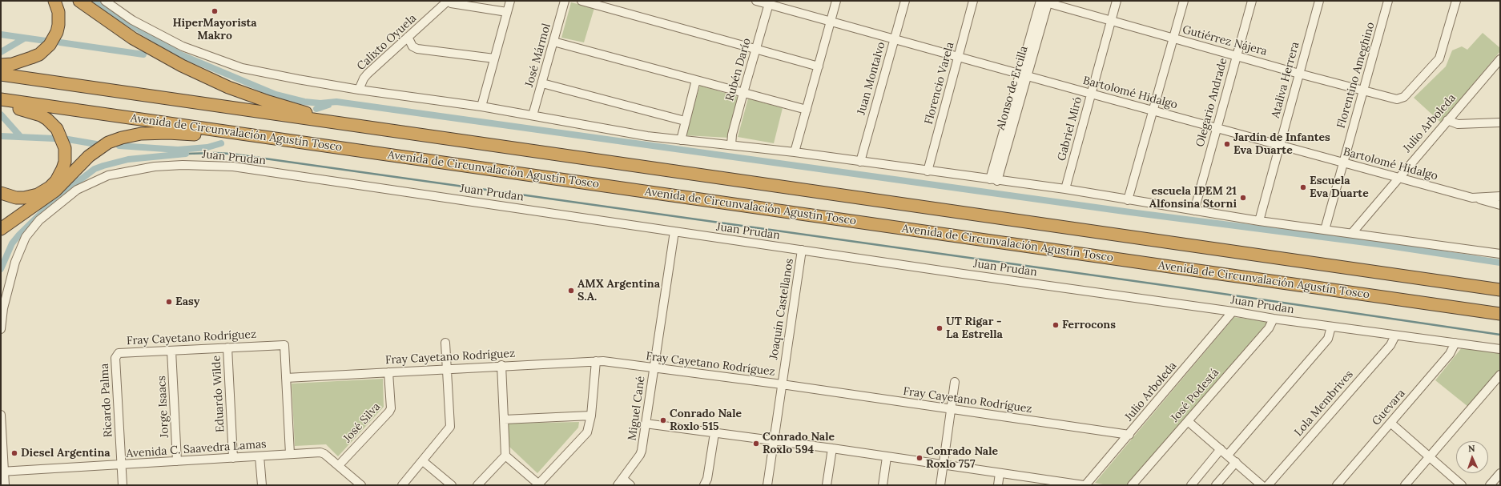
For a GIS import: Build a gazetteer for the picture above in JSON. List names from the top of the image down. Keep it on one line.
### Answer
{"streets":{"highway":["Avenida de Circunvalación Agustín Tosco"],"street":["Gutiérrez Nájera","Calixto Oyuela","José Mármol","Rubén Darío","Florentino Ameghino","Juan Montalvo","Ataliva Herrera","Florencio Varela","Alonso de Ercilla","Bartolomé Hidalgo","Olegario Andrade","Julio Arboleda","Gabriel Miró","Juan Prudan","Joaquín Castellanos","Fray Cayetano Rodríguez","Eduardo Wilde","José Podestá","Ricardo Palma","Lola Membrives","Jorge Isaacs","Guevara","Miguel Cané","José Silva","Avenida C. Saavedra Lamas"]},"crossings":[["Gutiérrez Nájera","Florentino Ameghino"],["Gutiérrez Nájera","Ataliva Herrera"],["Gutiérrez Nájera","Alonso de Ercilla"],["Gutiérrez Nájera","Olegario Andrade"],["Gutiérrez Nájera","Gabriel Miró"],["Rubén Darío","Bartolomé Hidalgo"],["Florentino Ameghino","Bartolomé Hidalgo"],["Juan Montalvo","Bartolomé Hidalgo"],["Ataliva Herrera","Bartolomé Hidalgo"],["Florencio Varela","Bartolomé Hidalgo"],["Alonso de Ercilla","Bartolomé Hidalgo"],["Bartolomé Hidalgo","Olegario Andrade"],["Bartolomé Hidalgo","Julio Arboleda"],["Bartolomé Hidalgo","Gabriel Miró"],["Julio Arboleda","Juan Prudan"],["Julio Arboleda","Fray Cayetano Rodríguez"],["Juan Prudan","Joaquín Castellanos"],["Juan Prudan","José Podestá"],["Juan Prudan","Lola Membrives"],["Juan Prudan","Guevara"],["Juan Prudan","Miguel Cané"],["Joaquín Castellanos","Fray Cayetano Rodríguez"],["Fray Cayetano Rodríguez","Eduardo Wilde"],["Fray Cayetano Rodríguez","Ricardo Palma"],["Fray Cayetano Rodríguez","Jorge Isaacs"],["Fray Cayetano Rodríguez","Miguel Cané"],["Fray Cayetano Rodríguez","José Silva"],["Eduardo Wilde","Avenida C. Saavedra Lamas"],["Ricardo Palma","Avenida C. Saavedra Lamas"],["Jorge Isaacs","Avenida C. Saavedra Lamas"],["José Silva","Avenida C. Saavedra Lamas"]],"places":["HiperMayorista Makro","Jardín de Infantes Eva Duarte","Escuela Eva Duarte","escuela IPEM 21 Alfonsina Storni","AMX Argentina S.A.","Easy","Ferrocons","UT Rigar - La Estrella","Conrado Nale Roxlo 515","Conrado Nale Roxlo 594","Diesel Argentina","Conrado Nale Roxlo 757"],"north":"top"}
